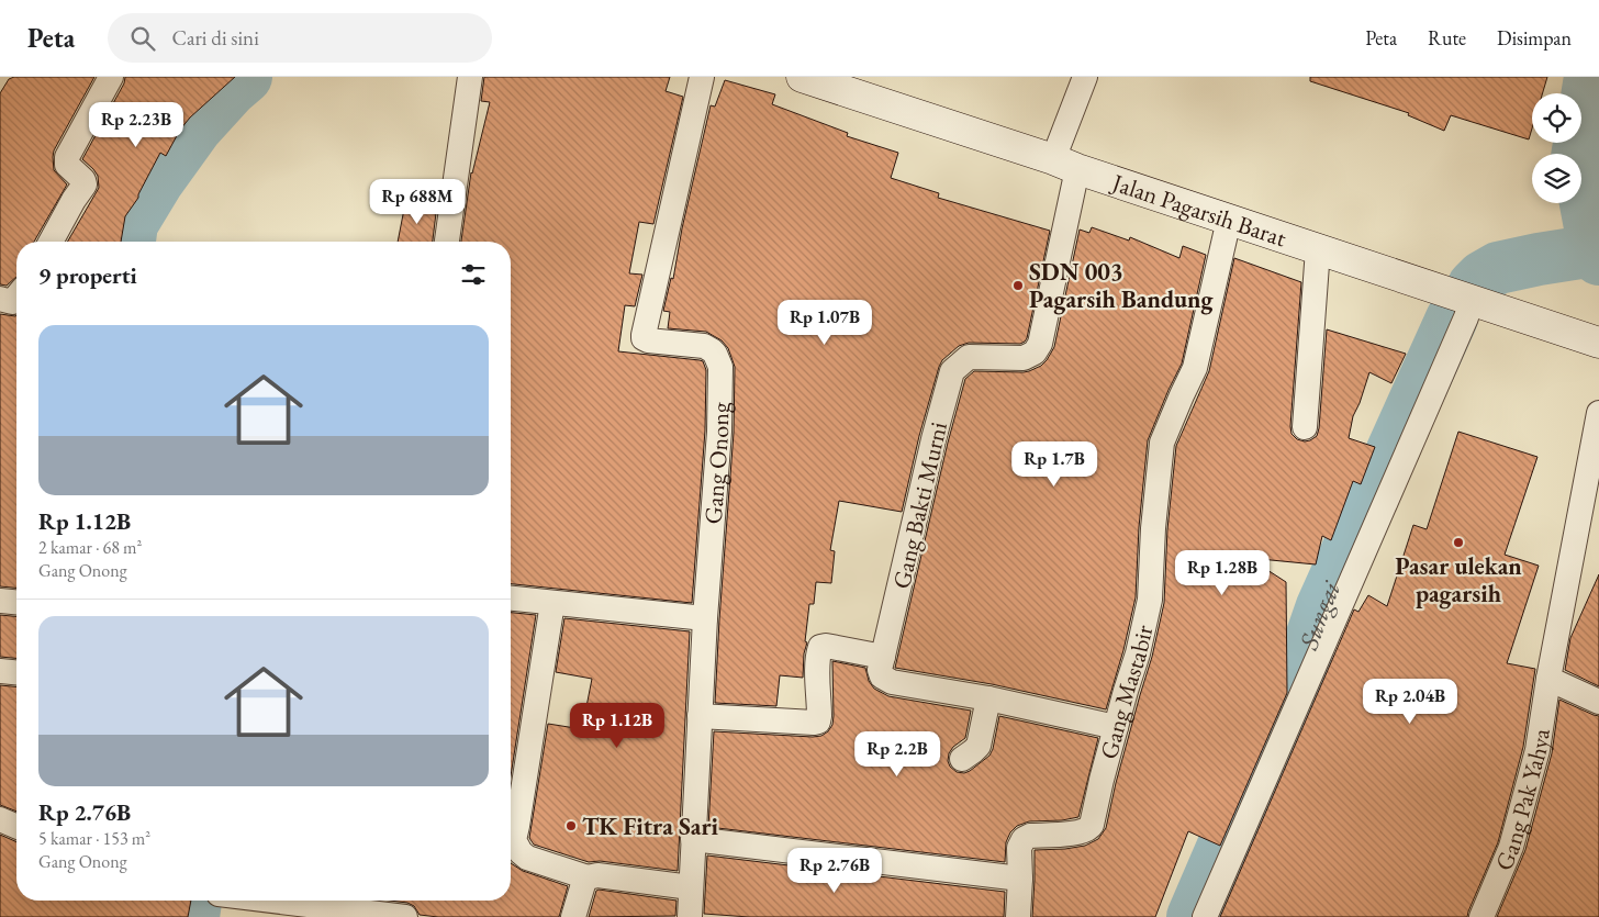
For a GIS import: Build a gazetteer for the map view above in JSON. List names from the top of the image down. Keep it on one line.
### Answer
{"streets":{"street":["Jalan Pagarsih Barat","Gang Onong","Gang Bakti Murni","Gang Mastabir","Gang Pak Yahya"]},"crossings":[["Jalan Pagarsih Barat","Gang Bakti Murni"],["Jalan Pagarsih Barat","Gang Mastabir"],["Gang Bakti Murni","Gang Mastabir"]],"water":["Sungai"],"places":["SDN 003 Pagarsih Bandung","Pasar ulekan pagarsih","TK Fitra Sari"],"page":{"header":"Peta","search":"Cari di sini","nav":["Peta","Rute","Disimpan"],"price":["Rp 2.23B","Rp 688M","Rp 1.07B","Rp 1.7B","Rp 1.28B","Rp 2.04B","Rp 1.12B","Rp 2.2B","Rp 2.76B"],"heading":"9 properti","list":[{"name":"Rp 1.12B","note":"2 kamar · 68 m² · Gang Onong"},{"name":"Rp 2.76B","note":"5 kamar · 153 m² · Gang Onong"}]}}
